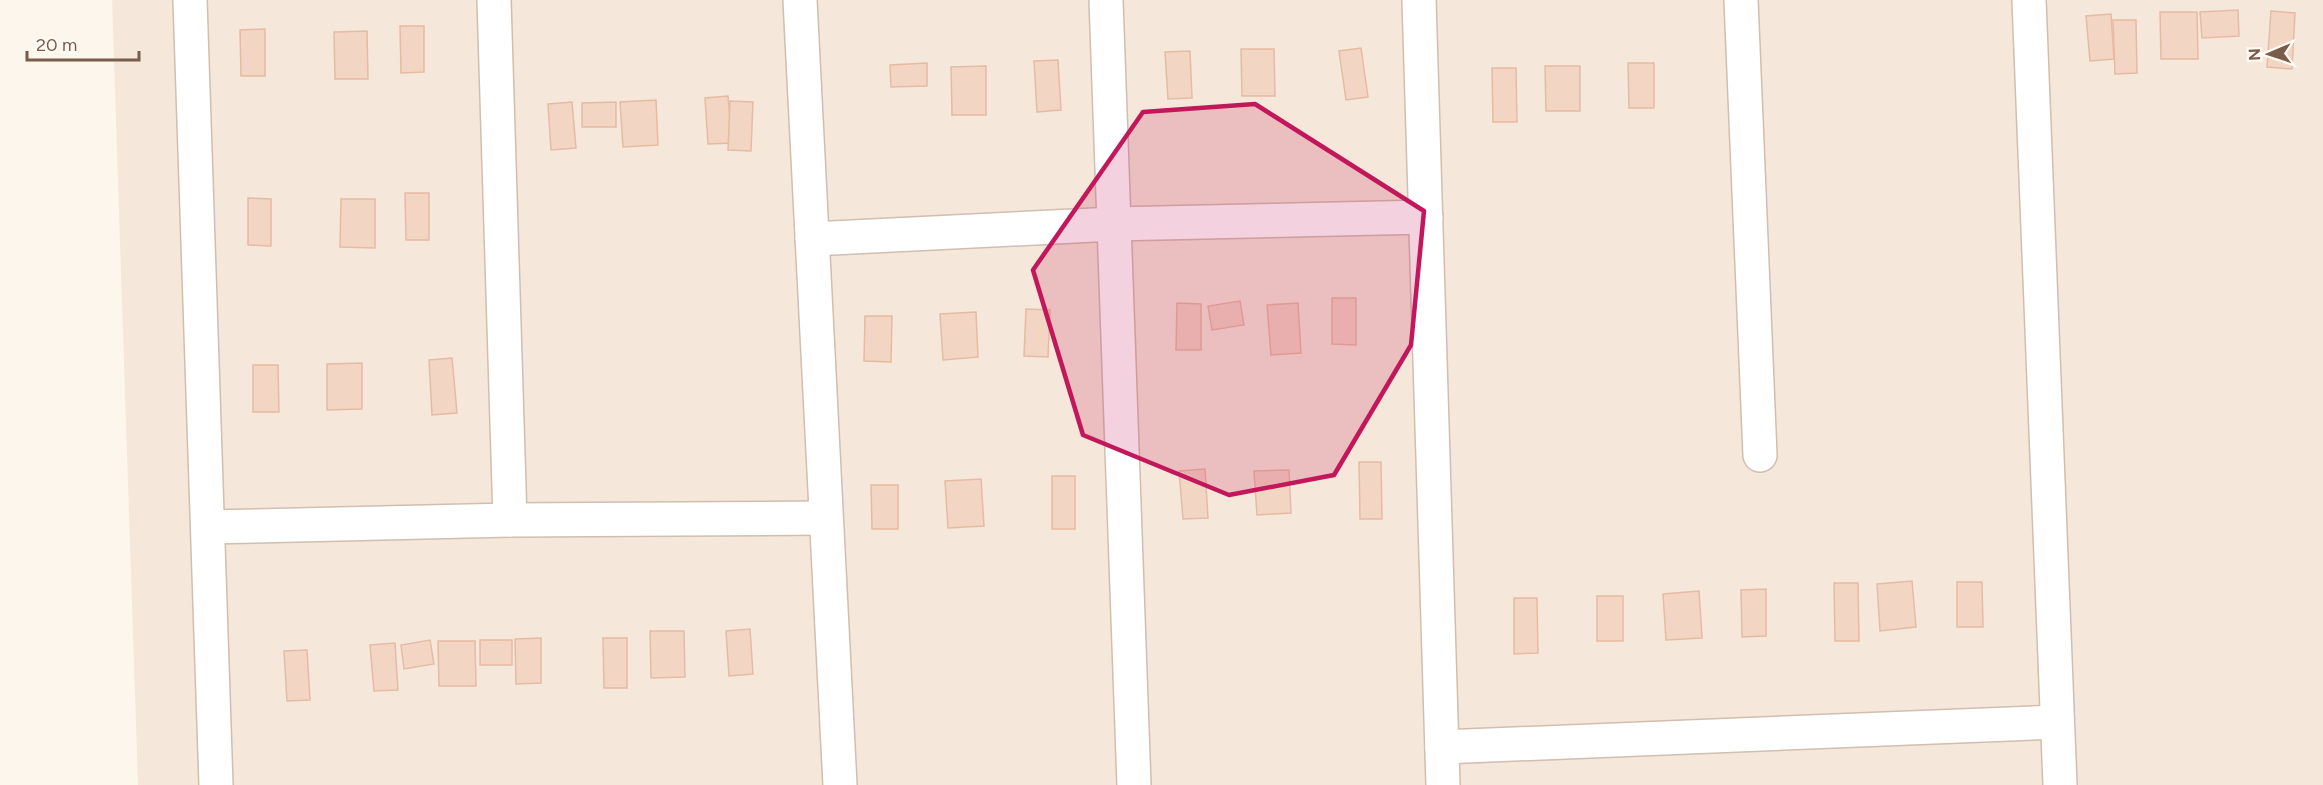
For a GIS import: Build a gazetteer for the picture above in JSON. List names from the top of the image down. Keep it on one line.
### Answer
{"scale_bar":"20 m","north":"left"}
